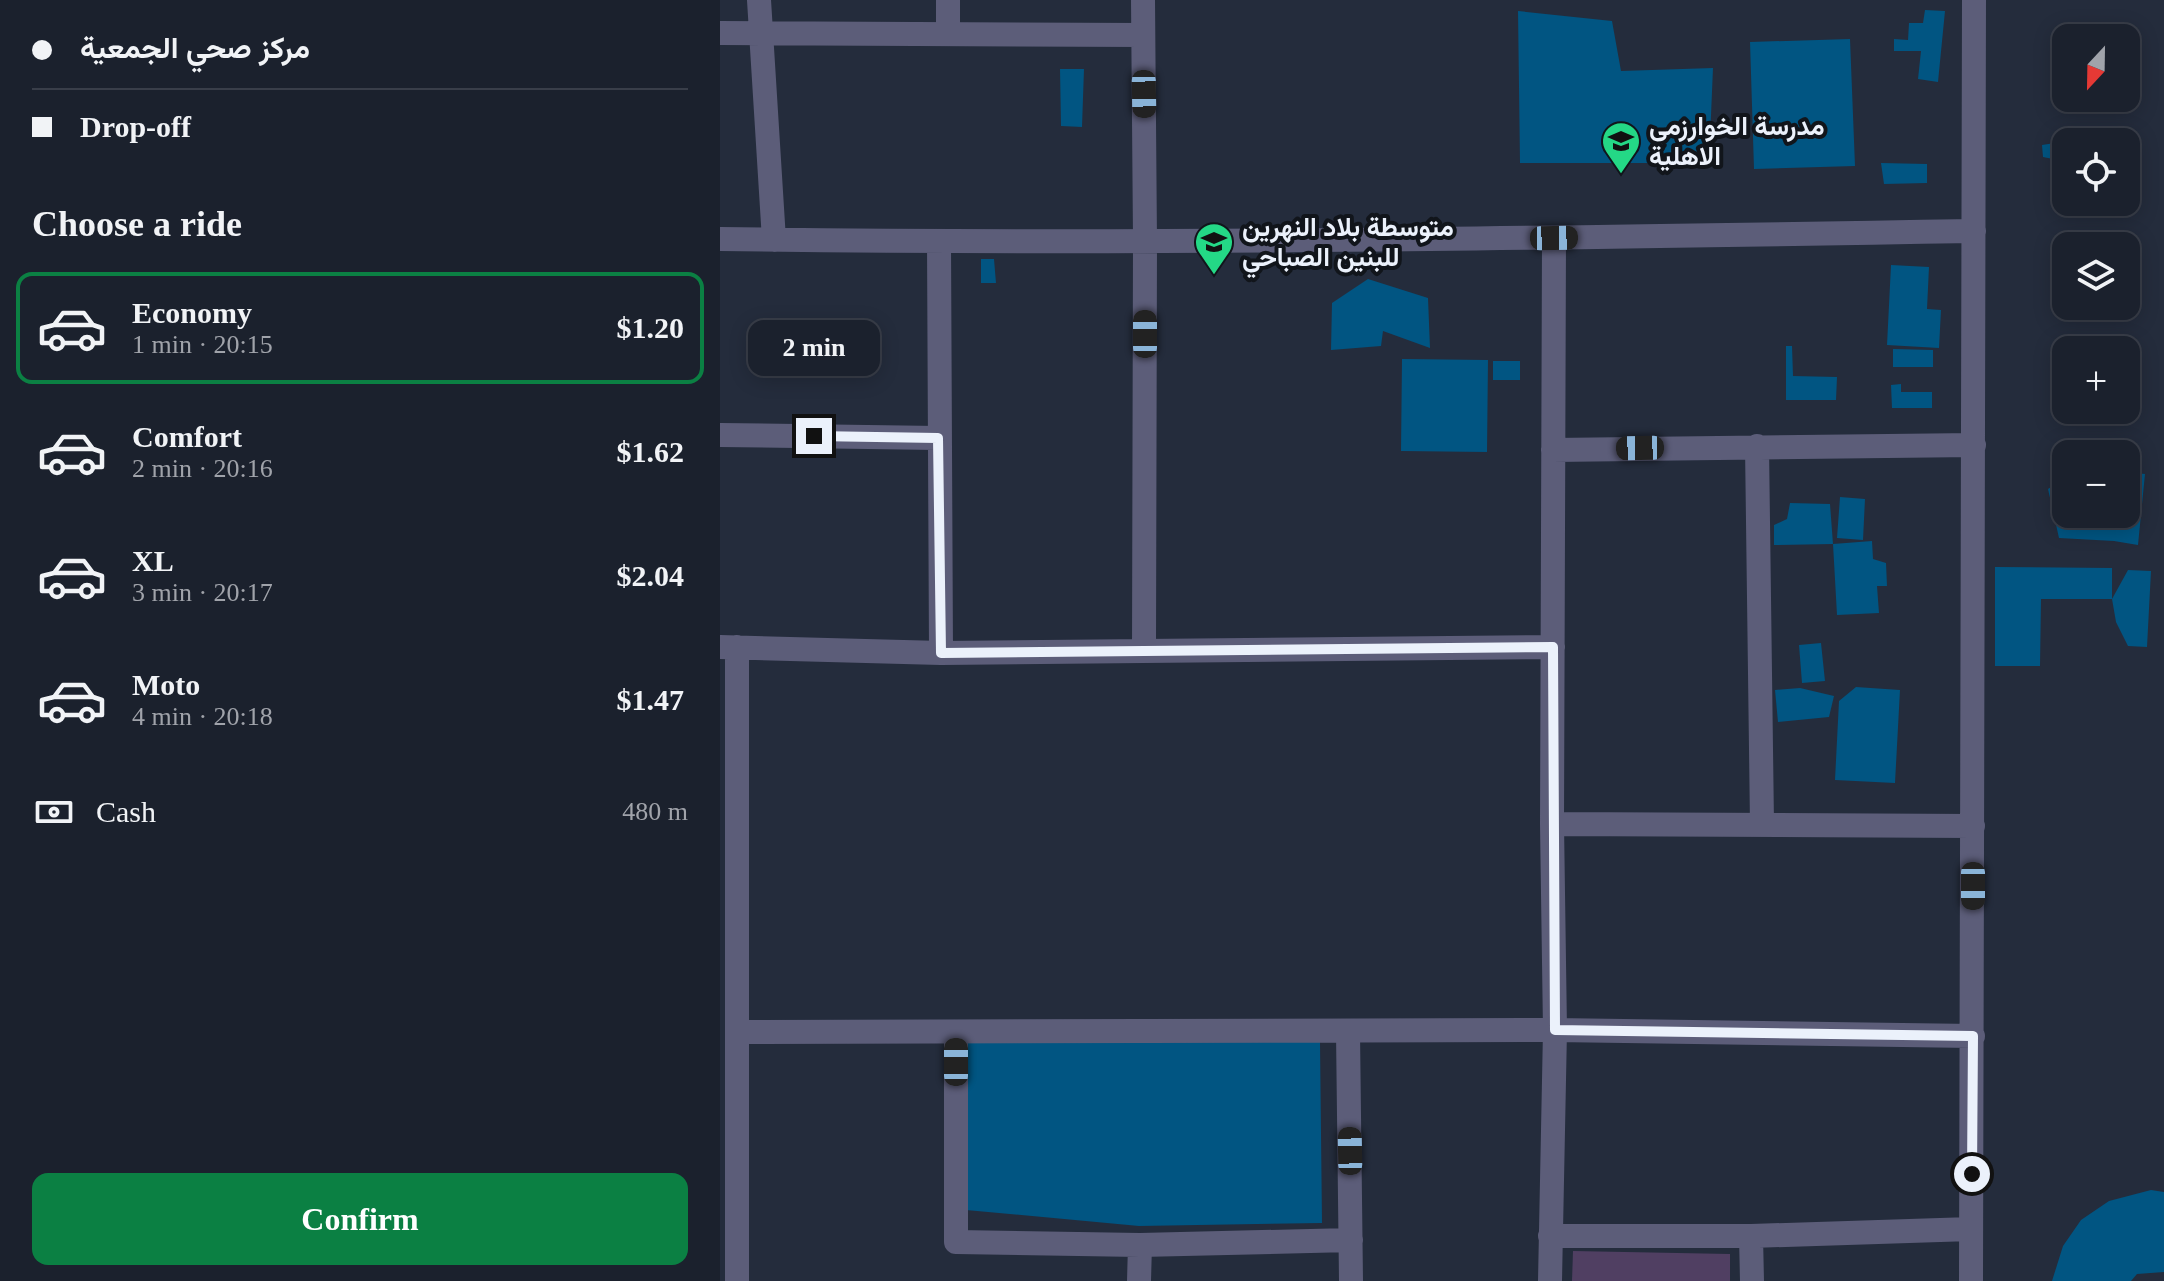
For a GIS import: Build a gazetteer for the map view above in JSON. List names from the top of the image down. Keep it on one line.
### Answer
{"places":{"school or university":["مدرسة الخوارزمي الاهلية","متوسطة بلاد النهرين للبنين الصباحي"]},"north":"bottom","page":{"banner":["مركز صحي الجمعية","Drop-off"],"map_buttons":["+","−"],"heading":"Choose a ride","list":[{"name":"Economy","note":"1 min · 20:15","value":"$1.20"},{"name":"Comfort","note":"2 min · 20:16","value":"$1.62"},{"name":"XL","note":"3 min · 20:17","value":"$2.04"},{"name":"Moto","note":"4 min · 20:18","value":"$1.47"}],"bubble":"2 min","pay":["Cash","480 m"],"buttons":"Confirm"}}
